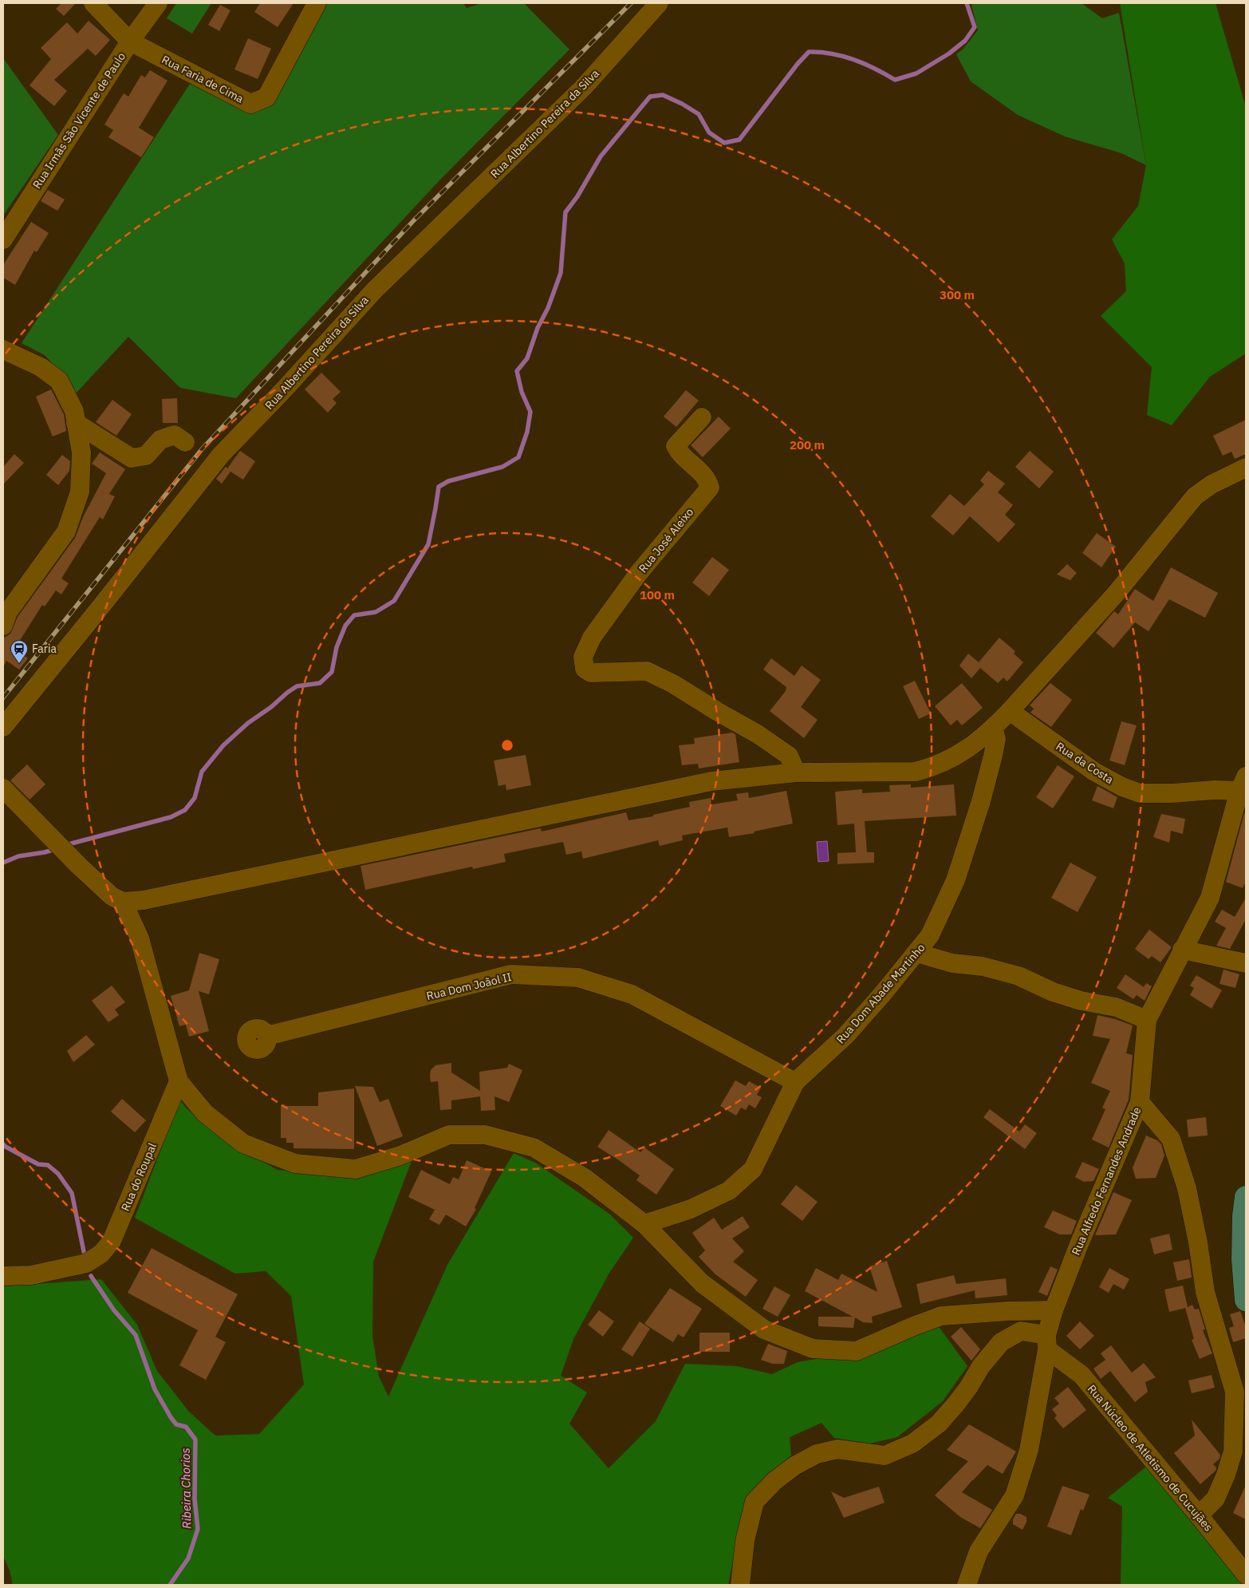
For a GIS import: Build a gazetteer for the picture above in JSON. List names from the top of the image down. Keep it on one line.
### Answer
{"streets":{"street":["Rua Faria de Cima","Rua Irmãs São Vicente de Paulo","Rua Albertino Pereira da Silva","Rua José Aleixo","Rua da Costa","Rua Dom Joãol II","Rua Dom Abade Martinho","Rua do Roupal","Rua Alfredo Fernandes Andrade","Rua Núcleo de Atletismo de Cucujães"]},"crossings":[["Rua Faria de Cima","Rua Irmãs São Vicente de Paulo"],["Rua da Costa","Rua Alfredo Fernandes Andrade"],["Rua Dom Joãol II","Rua Dom Abade Martinho"],["Rua Alfredo Fernandes Andrade","Rua Núcleo de Atletismo de Cucujães"]],"water":["Ribeira Chorios"],"places":{"station":["Faria"]},"rings":["300 m","200 m","100 m"]}
